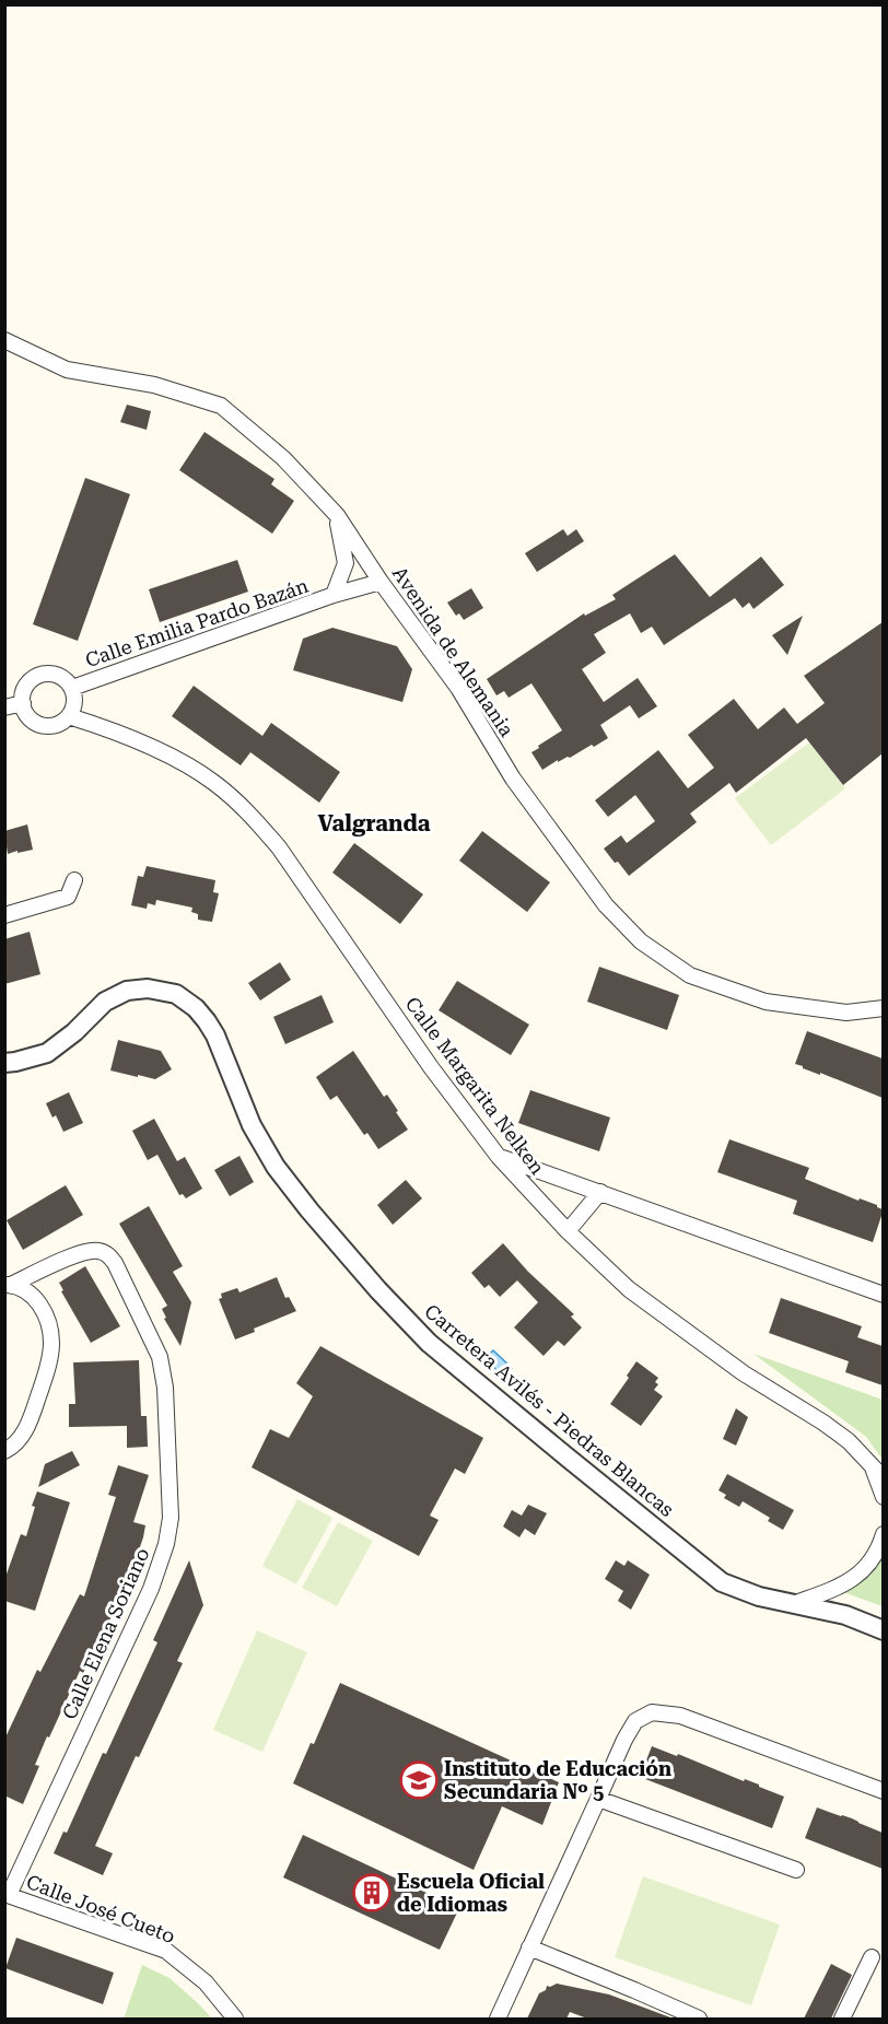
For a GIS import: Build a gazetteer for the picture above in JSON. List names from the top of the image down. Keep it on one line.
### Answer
{"streets":{"street":["Calle Emilia Pardo Bazán","Avenida de Alemania","Calle Margarita Nelken","Carretera Avilés - Piedras Blancas","Calle Elena Soriano","Calle José Cueto"]},"crossings":[["Calle Emilia Pardo Bazán","Avenida de Alemania"],["Calle Emilia Pardo Bazán","Calle Margarita Nelken"],["Calle Elena Soriano","Calle José Cueto"]],"districts":["Valgranda"],"places":{"school or university":["Instituto de Educación Secundaria Nº 5"],"building":["Escuela Oficial de Idiomas"]}}
